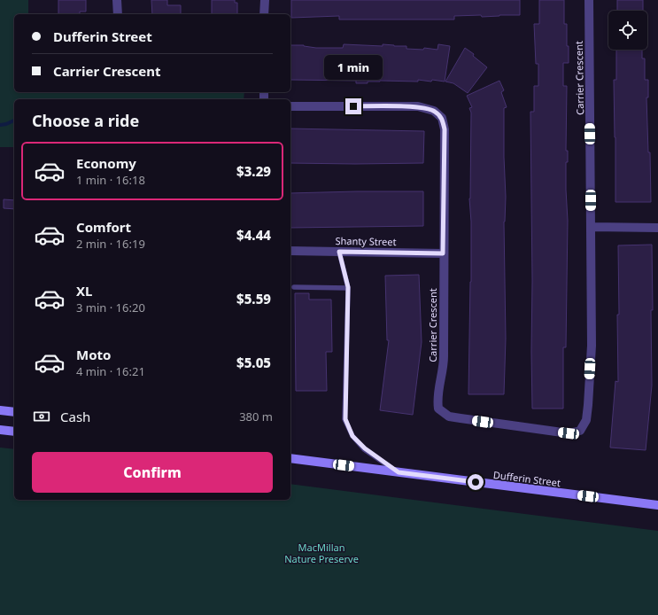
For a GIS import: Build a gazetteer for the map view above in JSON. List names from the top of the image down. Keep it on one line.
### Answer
{"streets":{"main road":["Dufferin Street"],"street":["Carrier Crescent","Shanty Street"]},"crossings":[["Carrier Crescent","Shanty Street"]],"parks":["MacMillan Nature Preserve"],"page":{"banner":["Dufferin Street","Carrier Crescent"],"bubble":"1 min","heading":"Choose a ride","list":[{"name":"Economy","note":"1 min · 16:18","value":"$3.29"},{"name":"Comfort","note":"2 min · 16:19","value":"$4.44"},{"name":"XL","note":"3 min · 16:20","value":"$5.59"},{"name":"Moto","note":"4 min · 16:21","value":"$5.05"}],"pay":["Cash","380 m"],"buttons":"Confirm"}}
